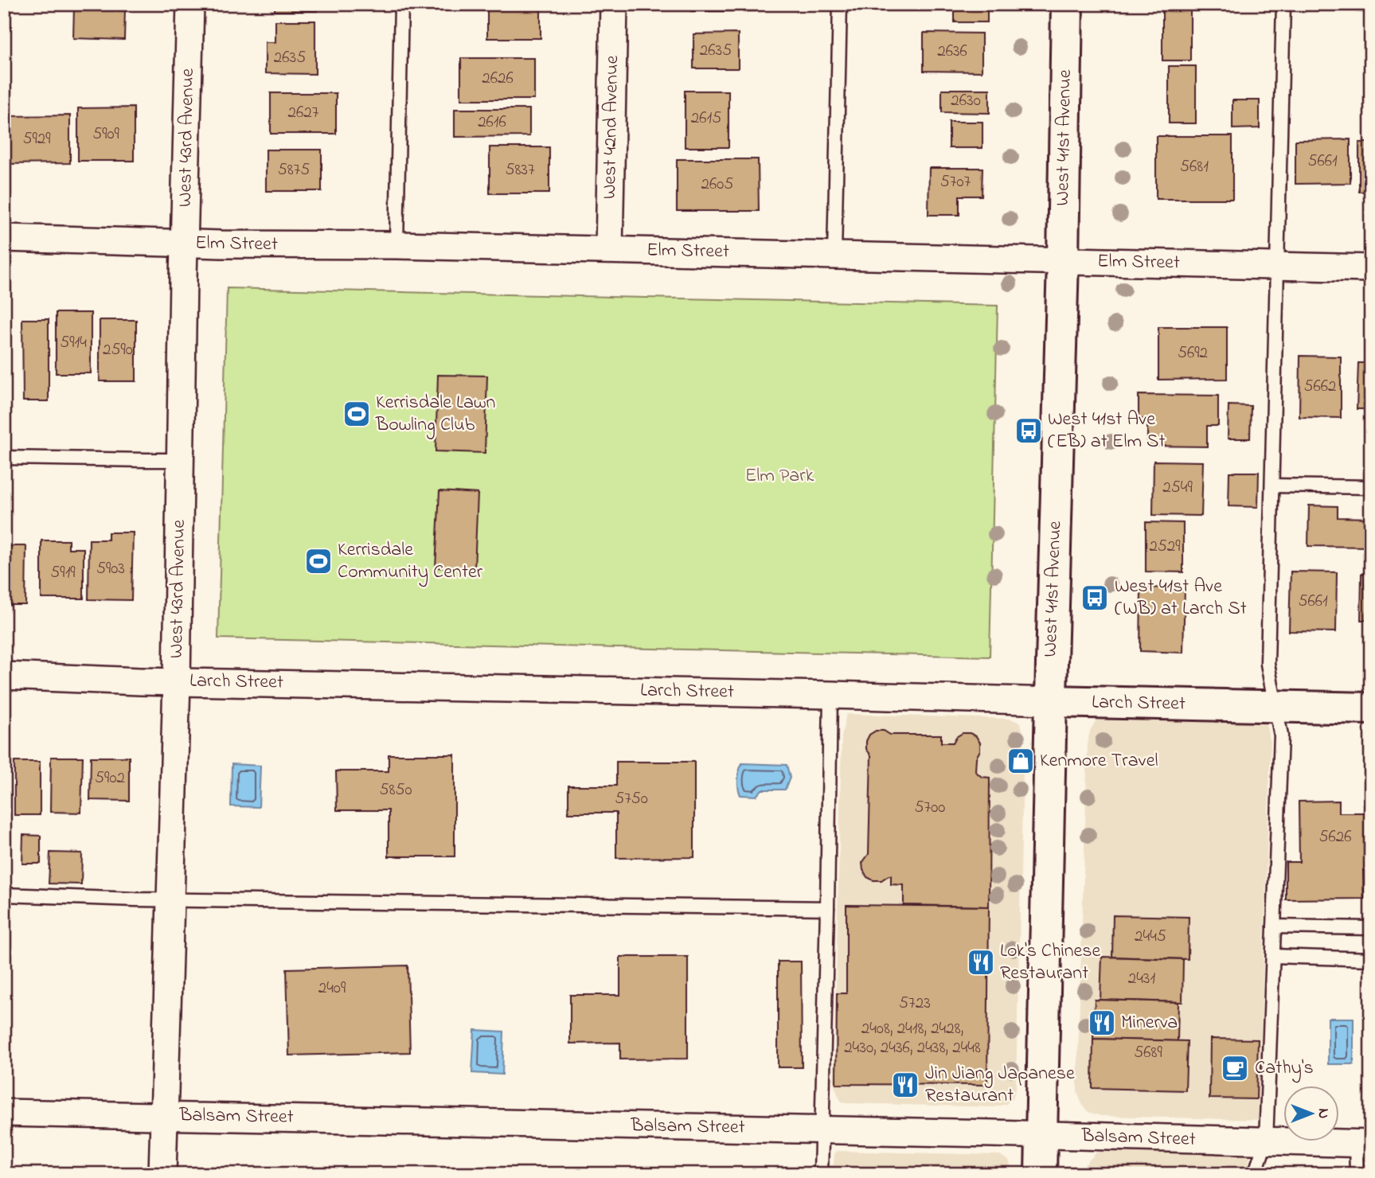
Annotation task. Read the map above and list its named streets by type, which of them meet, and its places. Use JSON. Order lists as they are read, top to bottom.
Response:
{
  "streets": {
    "main road": ["West 41st Avenue", "Larch Street"],
    "street": [
      "West 42nd Avenue",
      "West 43rd Avenue",
      "Elm Street",
      "Balsam Street"
    ]
  },
  "crossings": [
    ["West 42nd Avenue", "Elm Street"],
    ["West 43rd Avenue", "Elm Street"],
    ["West 43rd Avenue", "Larch Street"],
    ["West 43rd Avenue", "Balsam Street"],
    ["West 41st Avenue", "Elm Street"],
    ["West 41st Avenue", "Larch Street"],
    ["West 41st Avenue", "Balsam Street"]
  ],
  "parks": ["Elm Park"],
  "places": {
    "sports": ["Kerrisdale Lawn Bowling Club", "Kerrisdale Community Center"],
    "bus stop": ["West 41st Ave (EB) at Elm St", "West 41st Ave (WB) at Larch St"],
    "shop": ["Kenmore Travel"],
    "restaurant": ["Lok's Chinese Restaurant", "Minerva", "Jin Jiang Japanese Restaurant"],
    "cafe": ["Cathy's"]
  },
  "house_numbers": [
    "2635",
    "2636",
    "2635",
    "2626",
    "2630",
    "2627",
    "2615",
    "2616",
    "5909",
    "5929",
    "5661",
    "5681",
    "5875",
    "5837",
    "5707",
    "2605",
    "5914",
    "2590",
    "5692",
    "5662",
    "2549",
    "2529",
    "5903",
    "5919",
    "5661",
    "5902",
    "5850",
    "5750",
    "5700",
    "5626",
    "2445",
    "2431",
    "2409",
    "5723",
    "2408, 2418, 2428, 2430, 2436, 2438, 2448",
    "5689"
  ],
  "north": "right"
}
